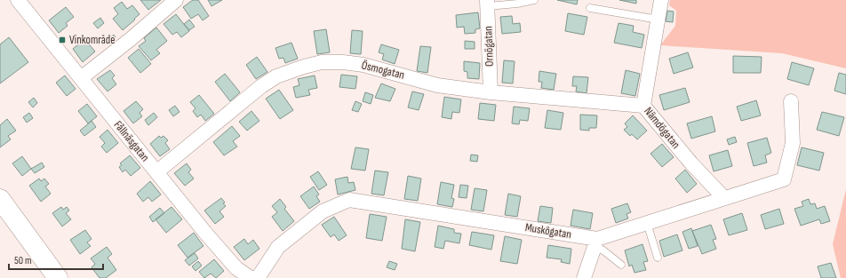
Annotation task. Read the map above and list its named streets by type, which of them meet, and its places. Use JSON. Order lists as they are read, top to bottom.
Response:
{
  "streets": {
    "street": [
      "Ornögatan",
      "Ösmogatan",
      "Nämdögatan",
      "Fållnäsgatan",
      "Muskögatan"
    ]
  },
  "crossings": [
    ["Ornögatan", "Ösmogatan"],
    ["Ösmogatan", "Nämdögatan"],
    ["Ösmogatan", "Fållnäsgatan"],
    ["Nämdögatan", "Muskögatan"]
  ],
  "places": {
    "transit": ["Vinkområde"]
  },
  "scale_bar": "50 m"
}
